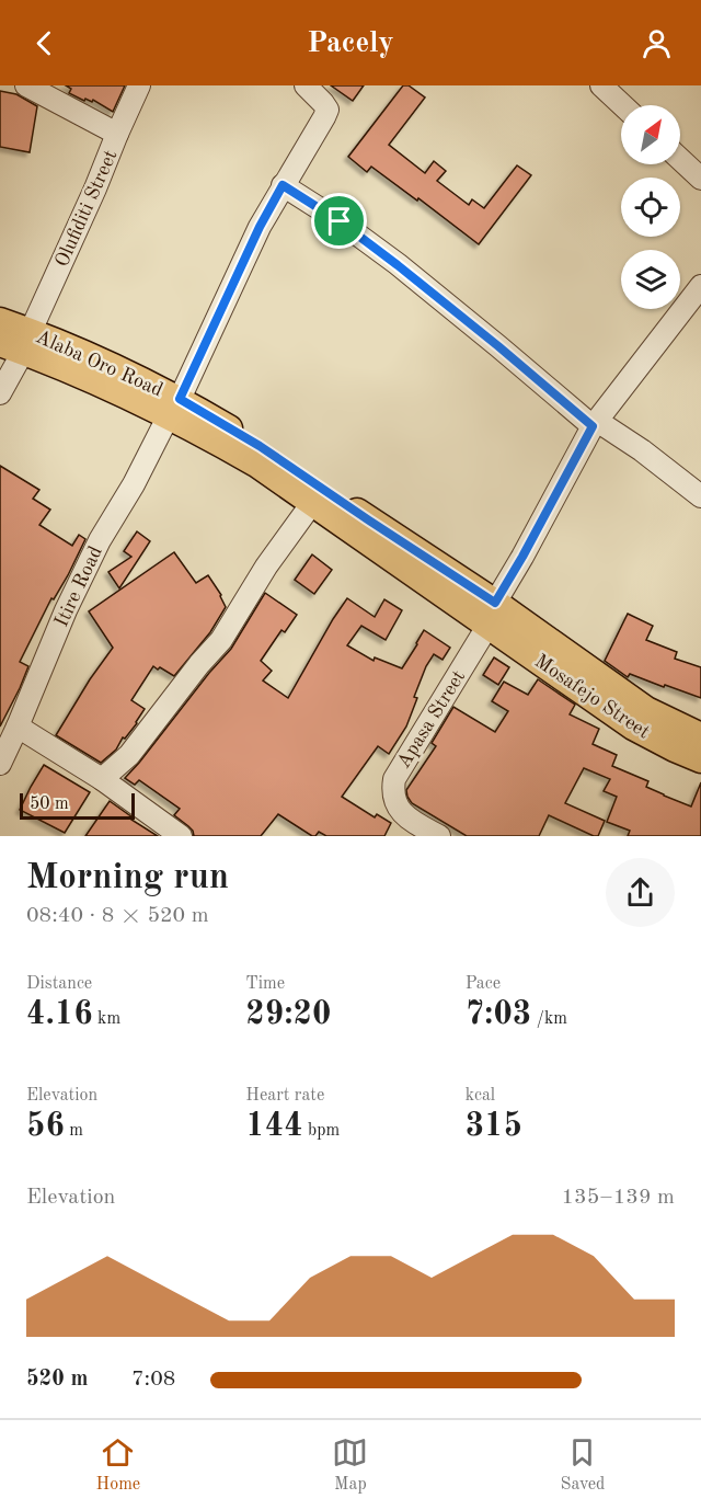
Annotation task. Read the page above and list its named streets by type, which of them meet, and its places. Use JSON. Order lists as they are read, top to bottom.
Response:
{
  "streets": {
    "main road": ["Alaba Oro Road", "Mosafejo Street"],
    "street": ["Olufiditi Street", "Itire Road", "Apasa Street"]
  },
  "crossings": [
    ["Olufiditi Street", "Alaba Oro Road"],
    ["Alaba Oro Road", "Itire Road"],
    ["Alaba Oro Road", "Mosafejo Street"],
    ["Alaba Oro Road", "Apasa Street"],
    ["Mosafejo Street", "Apasa Street"]
  ],
  "scale_bar": "50 m",
  "north": "top right",
  "page": {
    "header": "Pacely",
    "scale": "50 m",
    "heading": ["Morning run", "08:40 · 8 × 520 m"],
    "stats": [
      ["Distance", "4.16 km"],
      ["Time", "29:20"],
      ["Pace", "7:03 /km"],
      ["Elevation", "56 m"],
      ["Heart rate", "144 bpm"],
      ["kcal", "315"]
    ],
    "chart": ["Elevation", "135–139 m"],
    "list": [
      {
        "name": "520 m",
        "note": "7:08"
      }
    ],
    "tabs": ["Home", "Map", "Saved"]
  }
}
